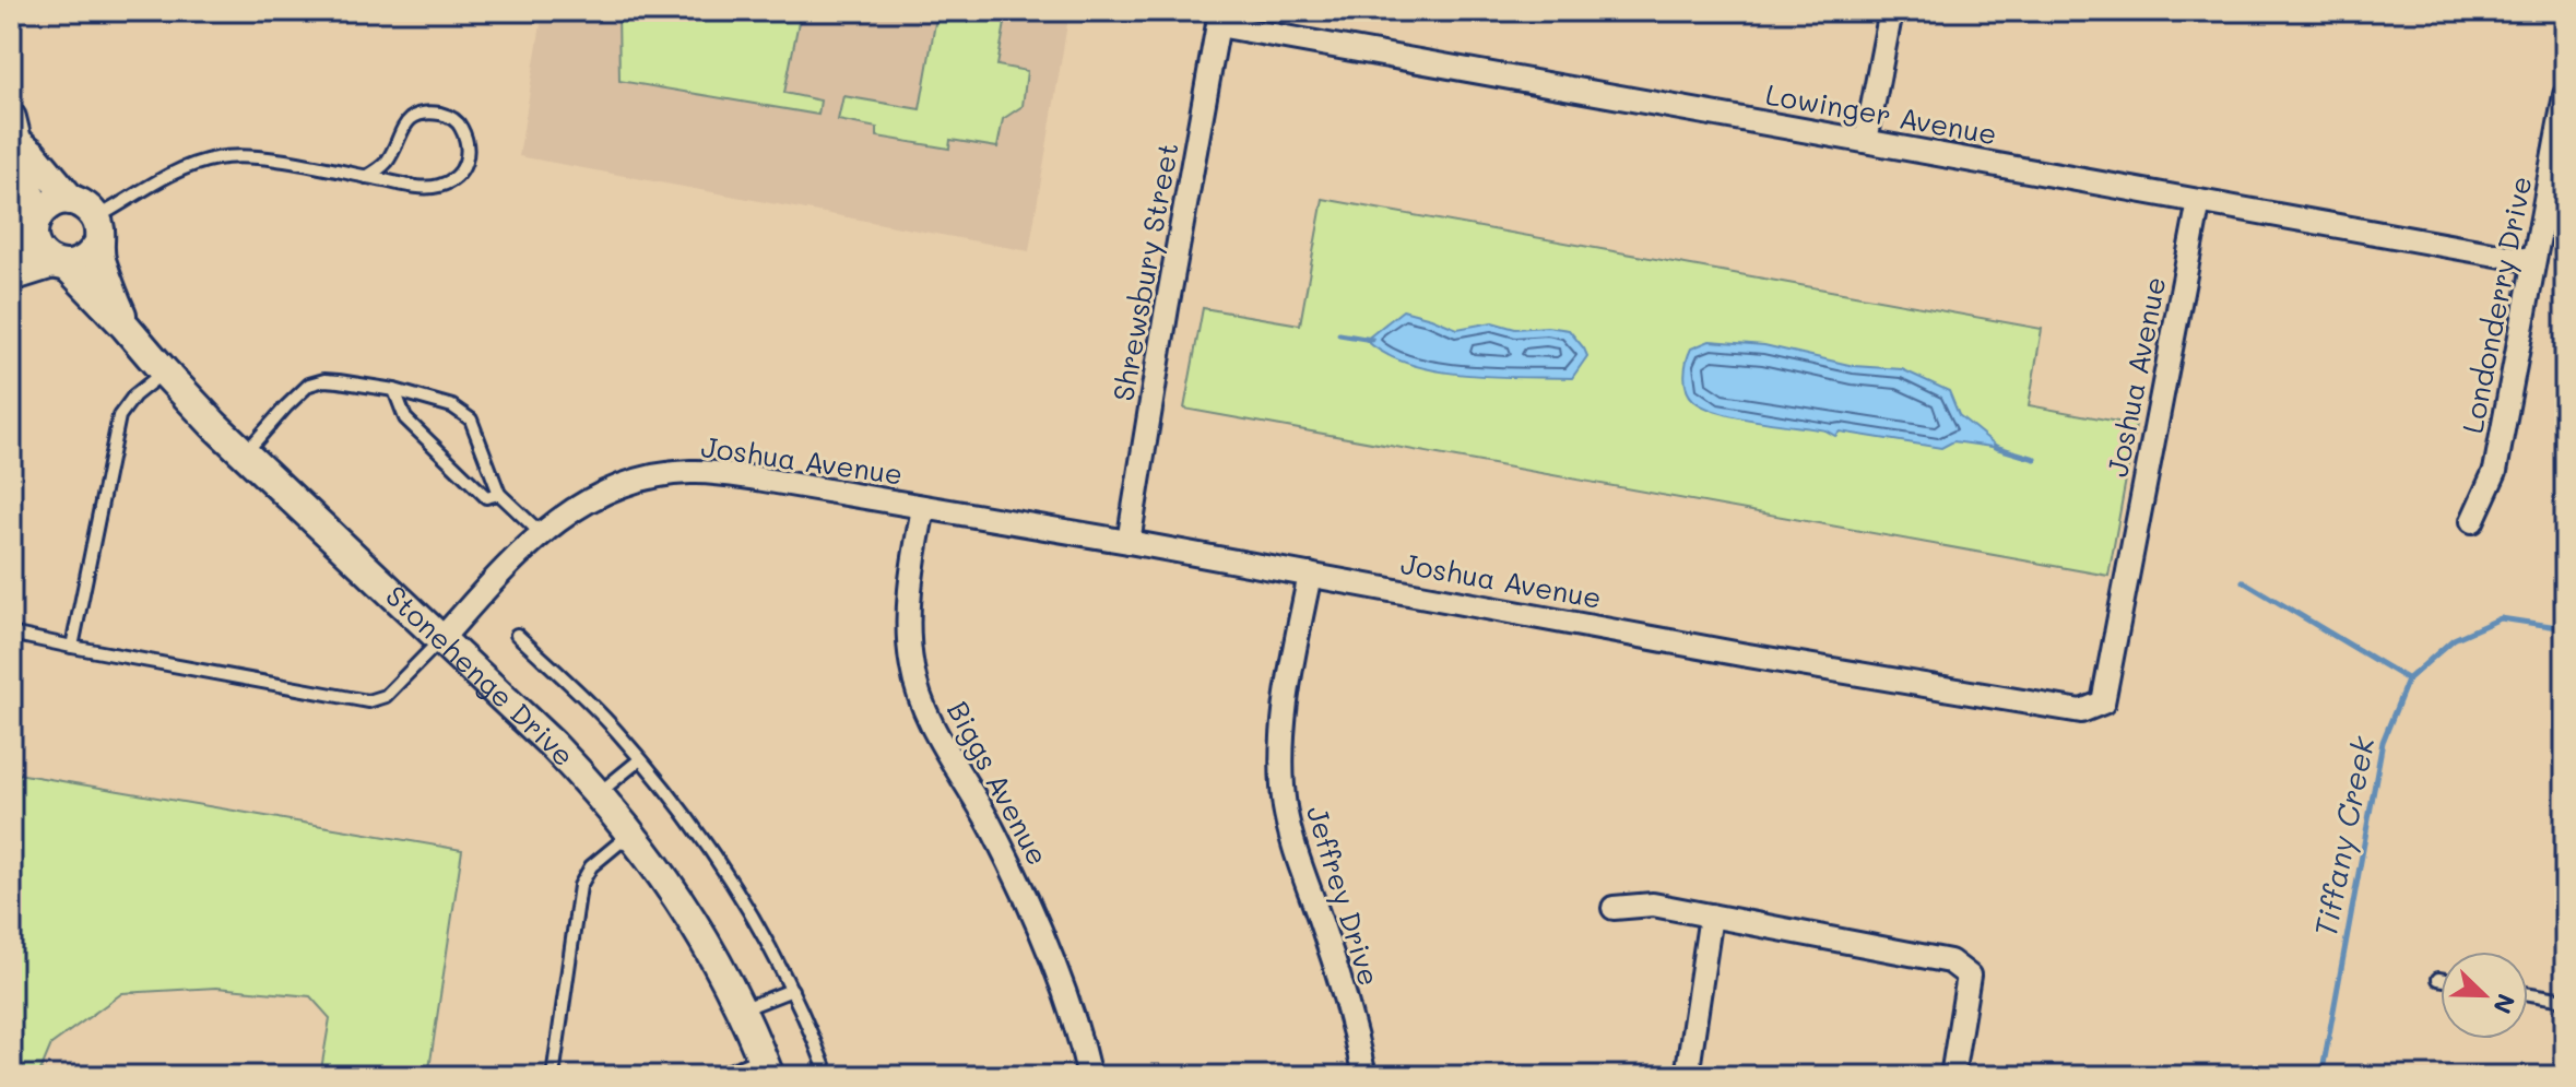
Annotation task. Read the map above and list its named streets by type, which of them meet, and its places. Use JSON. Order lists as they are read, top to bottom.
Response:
{
  "streets": {
    "street": [
      "Lowinger Avenue",
      "Shrewsbury Street",
      "Londonderry Drive",
      "Joshua Avenue",
      "Stonehenge Drive",
      "Biggs Avenue",
      "Jeffrey Drive"
    ]
  },
  "crossings": [
    ["Lowinger Avenue", "Shrewsbury Street"],
    ["Lowinger Avenue", "Londonderry Drive"],
    ["Lowinger Avenue", "Joshua Avenue"],
    ["Shrewsbury Street", "Joshua Avenue"],
    ["Joshua Avenue", "Stonehenge Drive"],
    ["Joshua Avenue", "Biggs Avenue"],
    ["Joshua Avenue", "Jeffrey Drive"]
  ],
  "water": ["Tiffany Creek"],
  "north": "bottom right"
}
